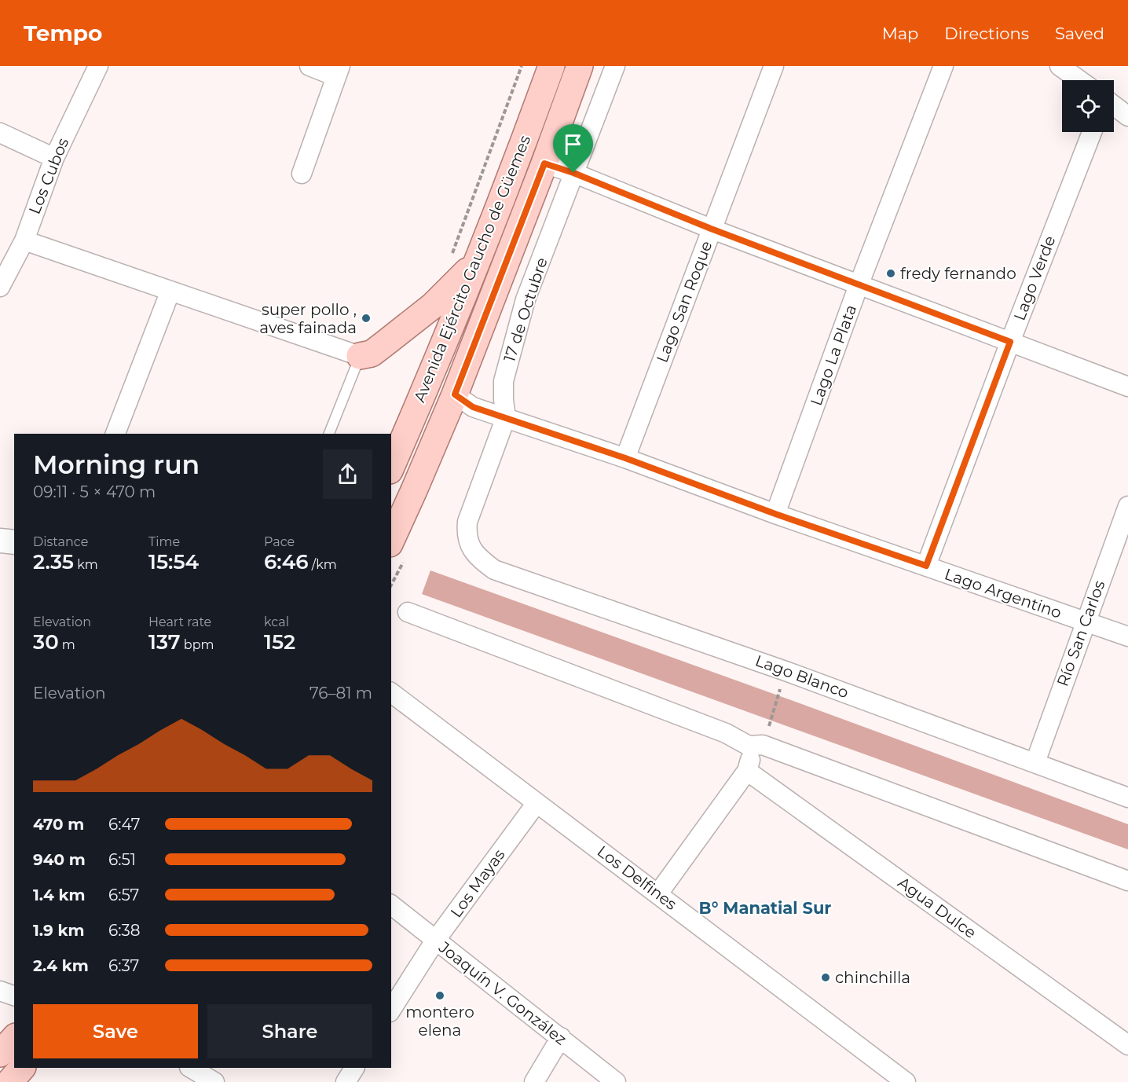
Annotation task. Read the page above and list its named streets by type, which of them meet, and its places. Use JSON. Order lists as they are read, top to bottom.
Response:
{
  "streets": {
    "main road": ["Avenida Ejército Gaucho de Güemes"],
    "street": [
      "Los Cubos",
      "Lago Verde",
      "Lago San Roque",
      "17 de Octubre",
      "Lago La Plata",
      "Lago Argentino",
      "Río San Carlos",
      "Lago Blanco",
      "Los Delfines",
      "Los Mayas",
      "Agua Dulce",
      "Joaquín V. González"
    ]
  },
  "crossings": [
    ["Avenida Ejército Gaucho de Güemes", "Lago Argentino"],
    ["Lago Verde", "Lago Argentino"],
    ["Lago San Roque", "Lago Argentino"],
    ["17 de Octubre", "Lago Argentino"],
    ["17 de Octubre", "Lago Blanco"],
    ["Lago La Plata", "Lago Argentino"],
    ["Lago Argentino", "Río San Carlos"],
    ["Río San Carlos", "Lago Blanco"],
    ["Los Delfines", "Los Mayas"],
    ["Los Mayas", "Joaquín V. González"]
  ],
  "districts": ["B° Manatial Sur"],
  "places": [
    "fredy fernando",
    "super pollo , aves fainada",
    "chinchilla",
    "montero elena"
  ],
  "page": {
    "header": "Tempo",
    "nav": ["Map", "Directions", "Saved"],
    "heading": ["Morning run", "09:11 · 5 × 470 m"],
    "stats": [
      ["Distance", "2.35 km"],
      ["Time", "15:54"],
      ["Pace", "6:46 /km"],
      ["Elevation", "30 m"],
      ["Heart rate", "137 bpm"],
      ["kcal", "152"]
    ],
    "chart": ["Elevation", "76–81 m"],
    "list": [
      {
        "name": "470 m",
        "note": "6:47"
      },
      {
        "name": "940 m",
        "note": "6:51"
      },
      {
        "name": "1.4 km",
        "note": "6:57"
      },
      {
        "name": "1.9 km",
        "note": "6:38"
      },
      {
        "name": "2.4 km",
        "note": "6:37"
      }
    ],
    "buttons": ["Save", "Share"]
  }
}
